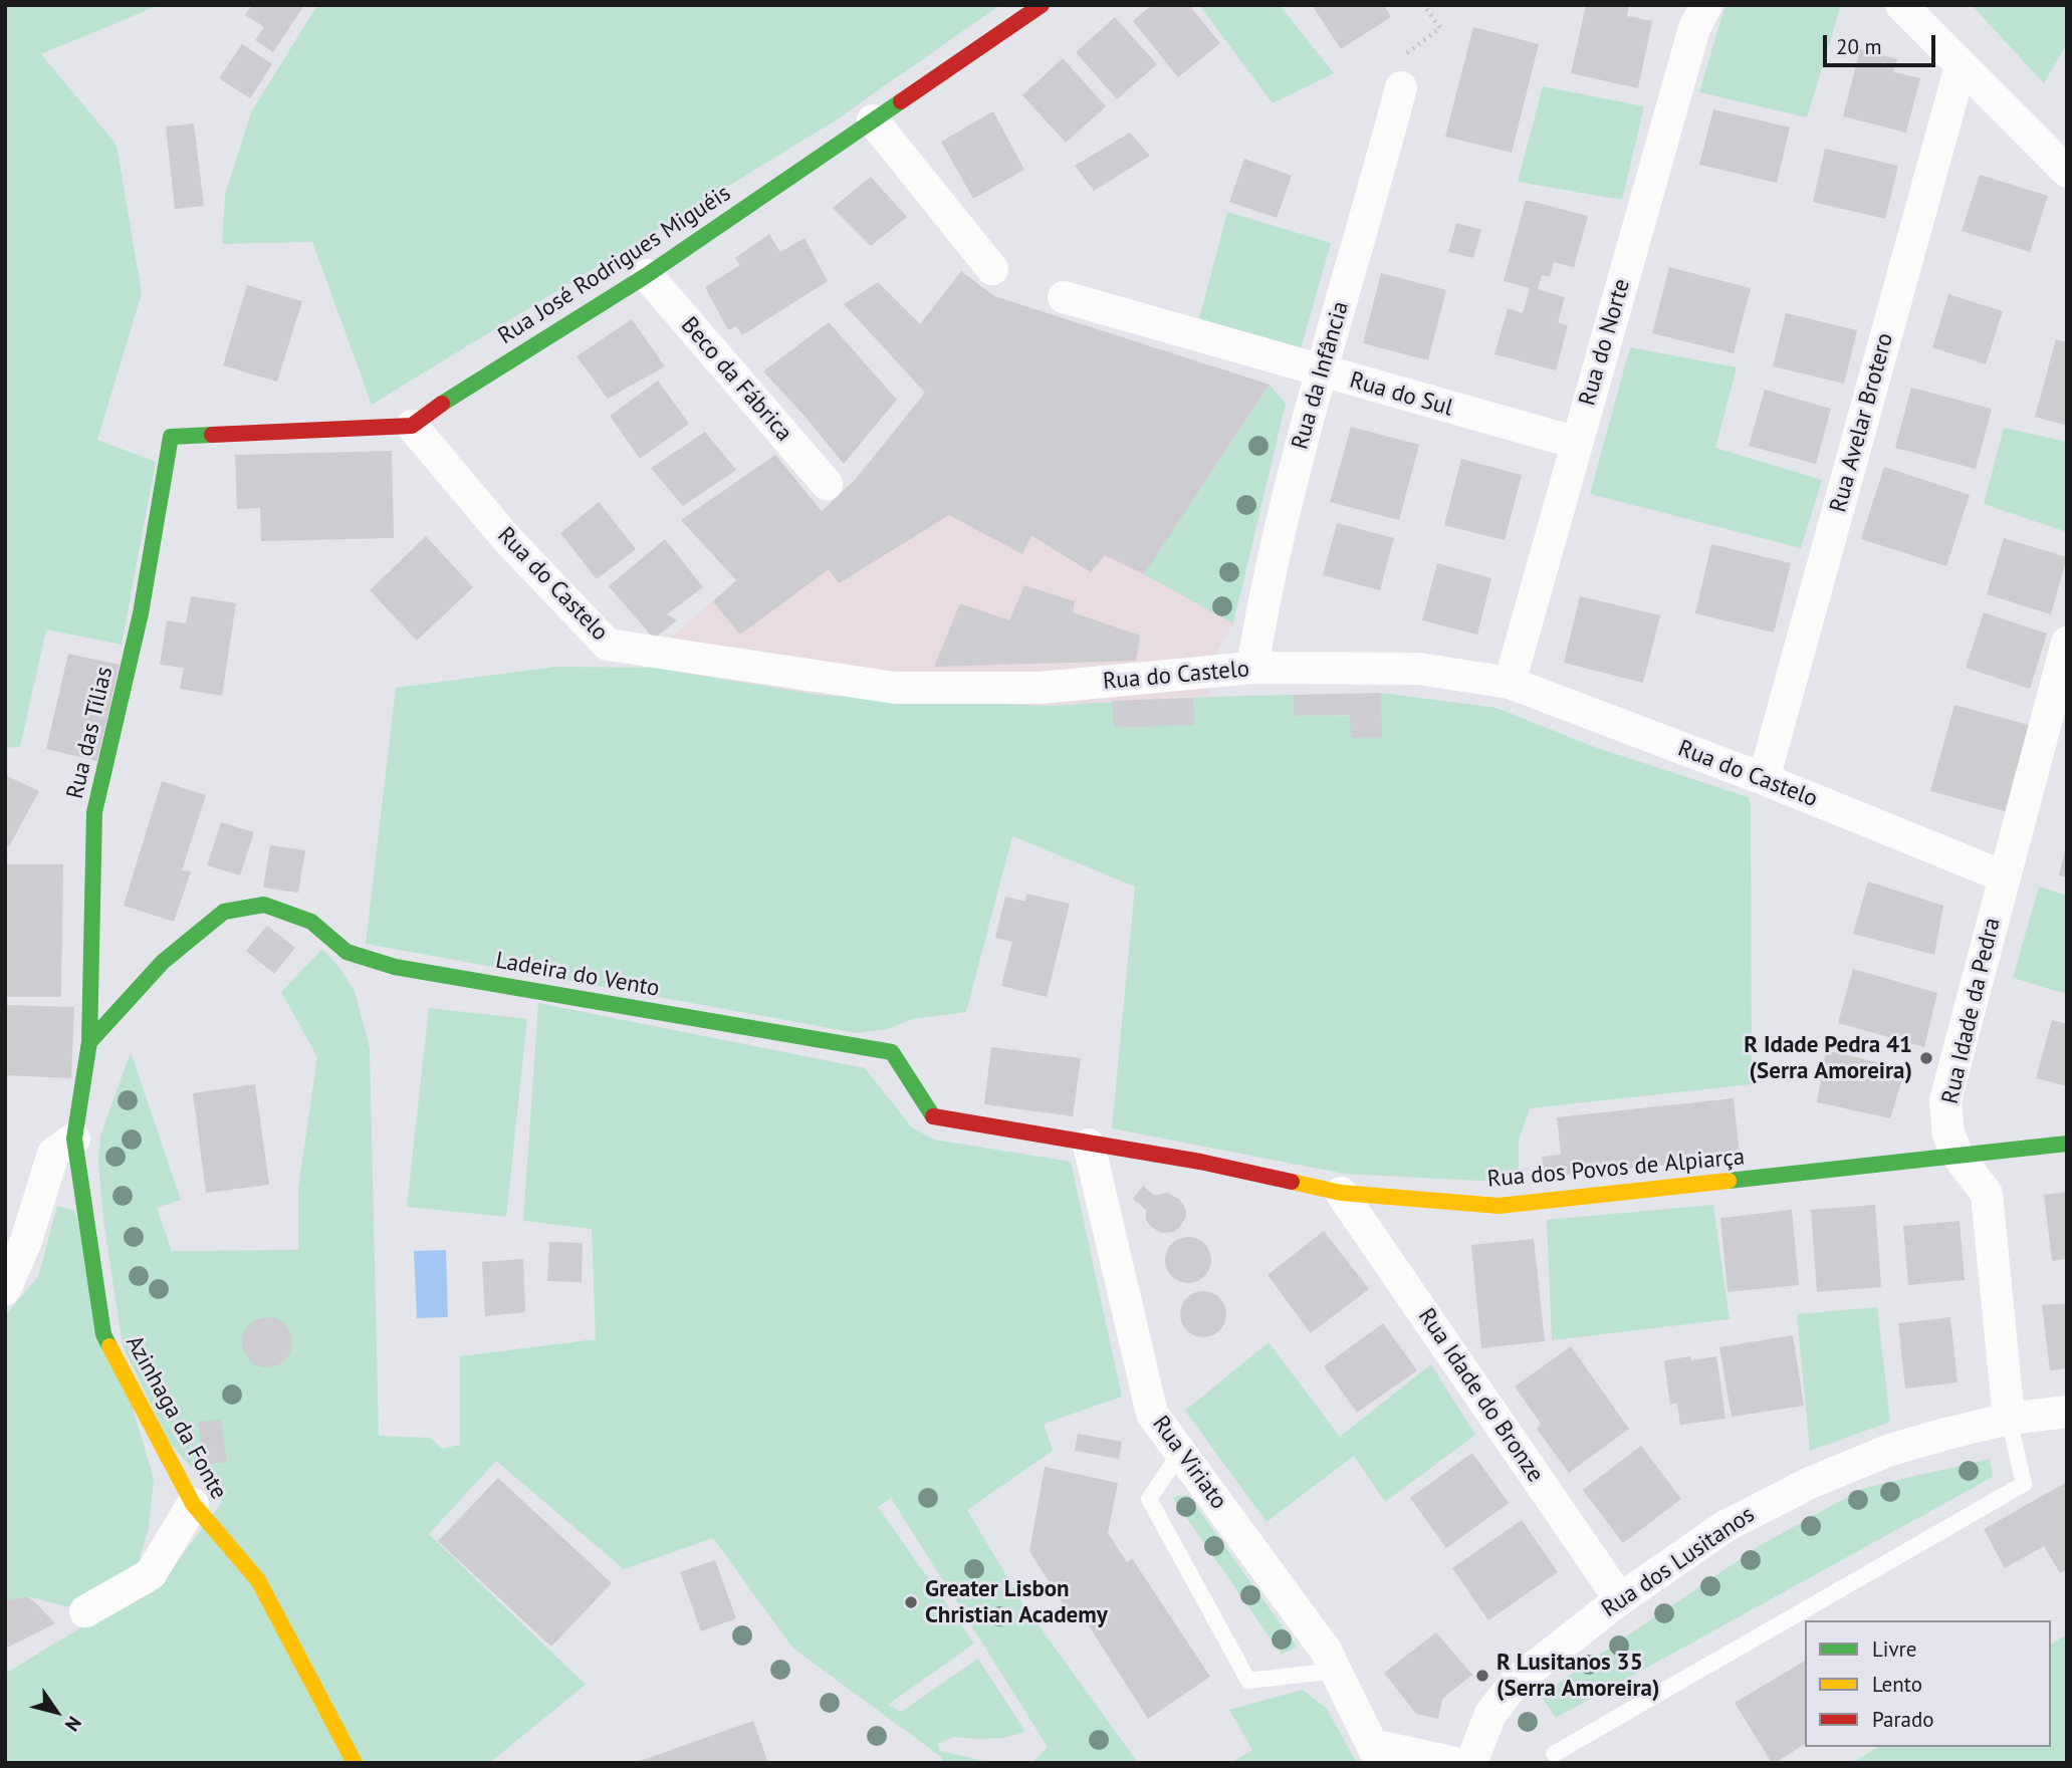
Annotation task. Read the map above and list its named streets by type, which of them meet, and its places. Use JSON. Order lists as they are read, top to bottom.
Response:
{
  "streets": {
    "street": [
      "Rua José Rodrigues Miguéis",
      "Rua do Norte",
      "Rua da Infância",
      "Beco da Fábrica",
      "Rua do Sul",
      "Rua Avelar Brotero",
      "Rua do Castelo",
      "Rua das Tílias",
      "Ladeira do Vento",
      "Rua Idade da Pedra",
      "Rua dos Povos de Alpiarça",
      "Rua Idade do Bronze",
      "Azinhaga da Fonte",
      "Rua Viriato",
      "Rua dos Lusitanos"
    ]
  },
  "crossings": [
    ["Rua José Rodrigues Miguéis", "Beco da Fábrica"],
    ["Rua José Rodrigues Miguéis", "Rua do Castelo"],
    ["Rua José Rodrigues Miguéis", "Rua das Tílias"],
    ["Rua do Norte", "Rua do Sul"],
    ["Rua do Norte", "Rua do Castelo"],
    ["Rua da Infância", "Rua do Sul"],
    ["Rua da Infância", "Rua do Castelo"],
    ["Rua Avelar Brotero", "Rua do Castelo"],
    ["Rua do Castelo", "Rua das Tílias"],
    ["Rua do Castelo", "Rua Idade da Pedra"],
    ["Rua das Tílias", "Ladeira do Vento"],
    ["Rua das Tílias", "Azinhaga da Fonte"],
    ["Ladeira do Vento", "Rua dos Povos de Alpiarça"],
    ["Ladeira do Vento", "Rua Viriato"],
    ["Rua Idade da Pedra", "Rua dos Povos de Alpiarça"],
    ["Rua Idade da Pedra", "Rua dos Lusitanos"],
    ["Rua dos Povos de Alpiarça", "Rua Idade do Bronze"],
    ["Rua dos Povos de Alpiarça", "Rua Viriato"],
    ["Rua Idade do Bronze", "Rua dos Lusitanos"]
  ],
  "places": ["R Idade Pedra 41 (Serra Amoreira)", "Greater Lisbon Christian Academy", "R Lusitanos 35 (Serra Amoreira)"],
  "legend": ["Livre", "Lento", "Parado"],
  "scale_bar": "20 m",
  "north": "bottom right"
}
